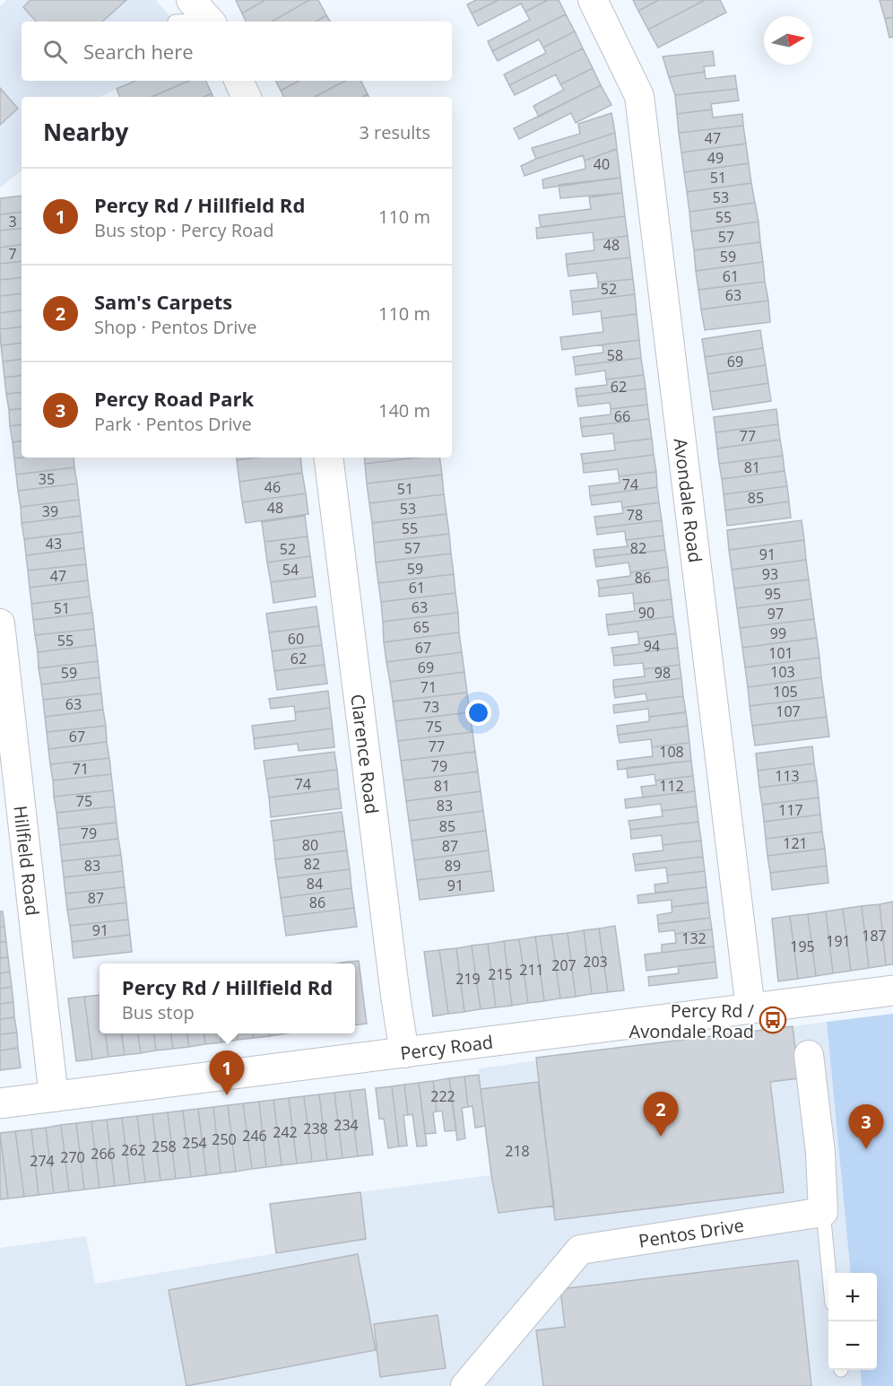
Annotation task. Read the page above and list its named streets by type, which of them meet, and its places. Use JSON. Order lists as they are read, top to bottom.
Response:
{
  "streets": {
    "street": [
      "Avondale Road",
      "Clarence Road",
      "Hillfield Road",
      "Percy Road",
      "Pentos Drive"
    ]
  },
  "crossings": [
    ["Avondale Road", "Percy Road"],
    ["Clarence Road", "Percy Road"],
    ["Hillfield Road", "Percy Road"]
  ],
  "places": {
    "bus stop": ["Percy Rd / Avondale Road"]
  },
  "house_numbers": [
    "47",
    "49",
    "40",
    "51",
    "53",
    "55",
    "3",
    "57",
    "48",
    "7",
    "59",
    "61",
    "52",
    "63",
    "58",
    "69",
    "62",
    "66",
    "77",
    "81",
    "35",
    "74",
    "46",
    "51",
    "85",
    "48",
    "53",
    "39",
    "78",
    "55",
    "43",
    "57",
    "82",
    "52",
    "91",
    "59",
    "54",
    "93",
    "47",
    "86",
    "61",
    "95",
    "63",
    "51",
    "90",
    "97",
    "65",
    "99",
    "60",
    "55",
    "94",
    "67",
    "101",
    "62",
    "69",
    "103",
    "59",
    "98",
    "71",
    "105",
    "63",
    "73",
    "107",
    "75",
    "67",
    "77",
    "108",
    "79",
    "71",
    "113",
    "74",
    "81",
    "112",
    "75",
    "83",
    "117",
    "85",
    "79",
    "121",
    "80",
    "87",
    "82",
    "83",
    "89",
    "84",
    "91",
    "87",
    "86",
    "91",
    "187",
    "132",
    "191",
    "195",
    "203",
    "207",
    "211",
    "215",
    "219",
    "222",
    "234",
    "238",
    "242",
    "246",
    "250",
    "254",
    "258",
    "262",
    "218",
    "266",
    "270",
    "274"
  ],
  "north": "right",
  "page": {
    "search": "Search here",
    "heading": ["Nearby", "3 results"],
    "list": [
      {
        "mark": "1",
        "name": "Percy Rd / Hillfield Rd",
        "note": "Bus stop · Percy Road",
        "value": "110 m"
      },
      {
        "mark": "2",
        "name": "Sam's Carpets",
        "note": "Shop · Pentos Drive",
        "value": "110 m"
      },
      {
        "mark": "3",
        "name": "Percy Road Park",
        "note": "Park · Pentos Drive",
        "value": "140 m"
      }
    ],
    "popup": ["Percy Rd / Hillfield Rd", "Bus stop"],
    "pins": ["1", "2", "3"],
    "map_buttons": ["+", "−"]
  }
}
